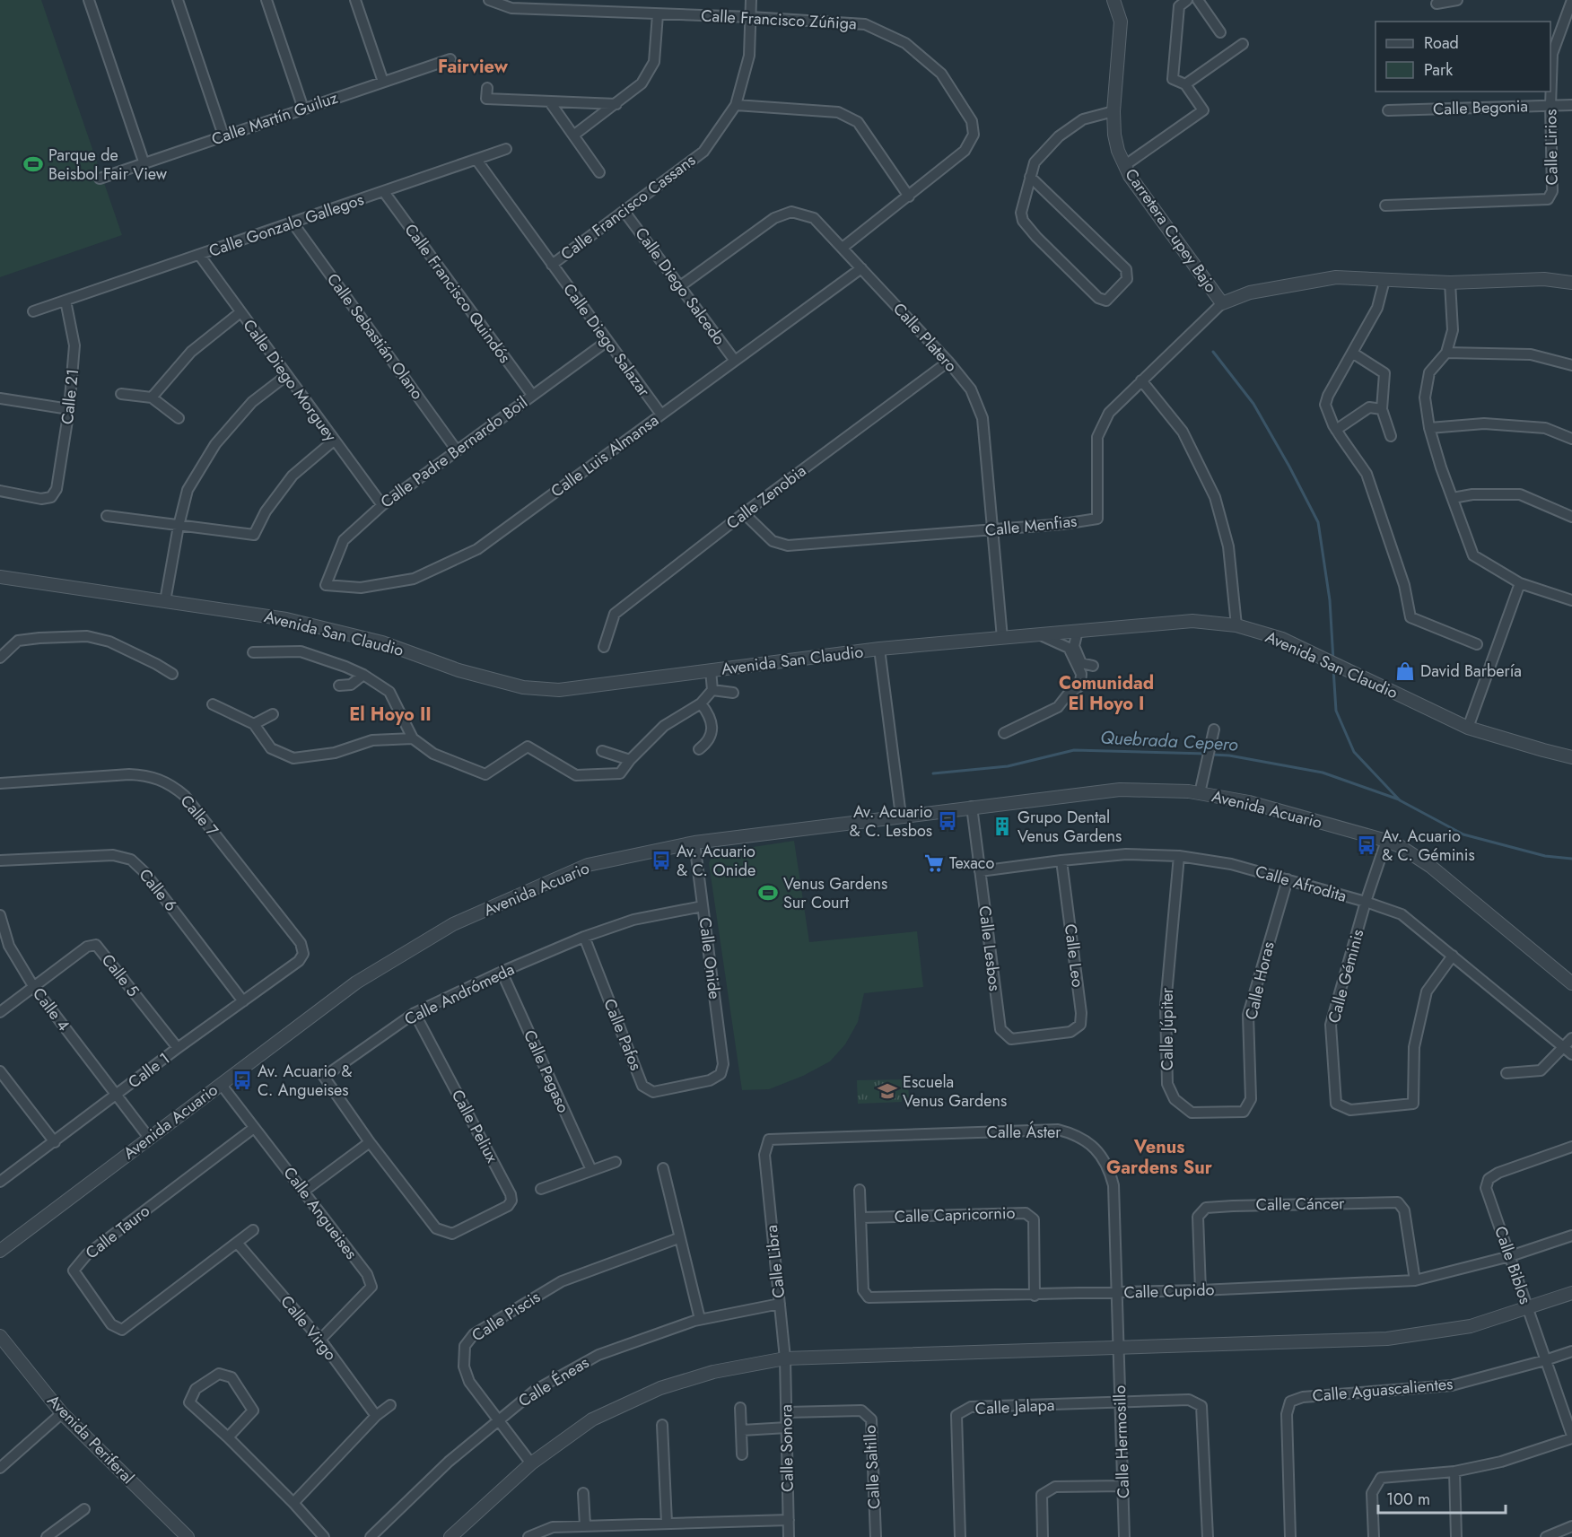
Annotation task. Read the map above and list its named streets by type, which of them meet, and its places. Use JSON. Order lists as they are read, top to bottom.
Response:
{
  "streets": {
    "street": [
      "Calle Francisco Zúñiga",
      "Calle Begonia",
      "Calle Martín Guiluz",
      "Calle Lirios",
      "Calle Francisco Cassans",
      "Calle Gonzalo Gallegos",
      "Carretera Cupey Bajo",
      "Calle Diego Salcedo",
      "Calle Francisco Quindós",
      "Calle Sebastián Olano",
      "Calle Platero",
      "Calle Diego Salazar",
      "Calle Diego Morguey",
      "Calle 21",
      "Calle Padre Bernardo Boil",
      "Calle Luis Almansa",
      "Calle Zenobia",
      "Calle Menfias",
      "Avenida San Claudio",
      "Avenida Acuario",
      "Calle 7",
      "Calle Afrodita",
      "Calle 6",
      "Calle Lesbos",
      "Calle Leo",
      "Calle Onide",
      "Calle 5",
      "Calle Géminis",
      "Calle Horas",
      "Calle Andrómeda",
      "Calle 4",
      "Calle Júpiter",
      "Calle Pafos",
      "Calle 1",
      "Calle Pegaso",
      "Calle Peliux",
      "Calle Áster",
      "Calle Cáncer",
      "Calle Angueises",
      "Calle Capricornio",
      "Calle Tauro",
      "Calle Libra",
      "Calle Biblos",
      "Calle Cupido",
      "Calle Piscis",
      "Calle Virgo",
      "Calle Éneas",
      "Calle Aguascalientes",
      "Calle Jalapa",
      "Avenida Periferal",
      "Calle Hermosillo",
      "Calle Sonora",
      "Calle Saltillo"
    ]
  },
  "crossings": [
    ["Calle Francisco Zúñiga", "Calle Francisco Cassans"],
    ["Calle Francisco Zúñiga", "Calle Platero"],
    ["Calle Begonia", "Calle Lirios"],
    ["Calle Francisco Cassans", "Calle Diego Salcedo"],
    ["Calle Francisco Cassans", "Calle Diego Salazar"],
    ["Calle Gonzalo Gallegos", "Calle Francisco Quindós"],
    ["Calle Gonzalo Gallegos", "Calle Sebastián Olano"],
    ["Calle Gonzalo Gallegos", "Calle Diego Salazar"],
    ["Calle Gonzalo Gallegos", "Calle Diego Morguey"],
    ["Calle Gonzalo Gallegos", "Calle 21"],
    ["Carretera Cupey Bajo", "Calle Menfias"],
    ["Calle Diego Salcedo", "Calle Platero"],
    ["Calle Diego Salcedo", "Calle Luis Almansa"],
    ["Calle Francisco Quindós", "Calle Padre Bernardo Boil"],
    ["Calle Sebastián Olano", "Calle Padre Bernardo Boil"],
    ["Calle Platero", "Calle Luis Almansa"],
    ["Calle Platero", "Calle Zenobia"],
    ["Calle Platero", "Calle Menfias"],
    ["Calle Platero", "Avenida San Claudio"],
    ["Calle Diego Salazar", "Calle Padre Bernardo Boil"],
    ["Calle Diego Salazar", "Calle Luis Almansa"],
    ["Calle Diego Morguey", "Calle Padre Bernardo Boil"],
    ["Calle Padre Bernardo Boil", "Calle Luis Almansa"],
    ["Calle Zenobia", "Calle Menfias"],
    ["Avenida Acuario", "Calle Lesbos"],
    ["Avenida Acuario", "Calle Onide"],
    ["Avenida Acuario", "Calle Géminis"],
    ["Avenida Acuario", "Calle 4"],
    ["Avenida Acuario", "Calle Angueises"],
    ["Calle 7", "Calle 1"],
    ["Calle Afrodita", "Calle Lesbos"],
    ["Calle Afrodita", "Calle Leo"],
    ["Calle Afrodita", "Calle Géminis"],
    ["Calle Afrodita", "Calle Horas"],
    ["Calle Afrodita", "Calle Júpiter"],
    ["Calle 6", "Calle 1"],
    ["Calle Lesbos", "Calle Leo"],
    ["Calle Onide", "Calle Andrómeda"],
    ["Calle Onide", "Calle Pafos"],
    ["Calle 5", "Calle 4"],
    ["Calle 5", "Calle 1"],
    ["Calle Horas", "Calle Júpiter"],
    ["Calle Andrómeda", "Calle Pafos"],
    ["Calle Andrómeda", "Calle Pegaso"],
    ["Calle Andrómeda", "Calle Peliux"],
    ["Calle 4", "Calle 1"],
    ["Calle Áster", "Calle Libra"],
    ["Calle Áster", "Calle Cupido"],
    ["Calle Áster", "Calle Hermosillo"],
    ["Calle Cáncer", "Calle Cupido"],
    ["Calle Angueises", "Calle Tauro"],
    ["Calle Angueises", "Calle Virgo"],
    ["Calle Capricornio", "Calle Cupido"],
    ["Calle Tauro", "Calle Virgo"],
    ["Calle Libra", "Calle Éneas"],
    ["Calle Libra", "Calle Sonora"],
    ["Calle Biblos", "Calle Cupido"],
    ["Calle Biblos", "Calle Aguascalientes"],
    ["Calle Piscis", "Calle Éneas"],
    ["Calle Jalapa", "Calle Hermosillo"],
    ["Calle Sonora", "Calle Saltillo"]
  ],
  "districts": [
    "Fairview",
    "Comunidad El Hoyo I",
    "El Hoyo II",
    "Venus Gardens Sur"
  ],
  "water": ["Quebrada Cepero"],
  "places": {
    "sports": ["Parque de Beisbol Fair View", "Venus Gardens Sur Court"],
    "shop": ["David Barbería"],
    "bus stop": [
      "Av. Acuario & C. Lesbos",
      "Av. Acuario & C. Géminis",
      "Av. Acuario & C. Onide",
      "Av. Acuario & C. Angueises"
    ],
    "building": ["Grupo Dental Venus Gardens"],
    "supermarket": ["Texaco"],
    "school or university": ["Escuela Venus Gardens"]
  },
  "legend": ["Road", "Park"],
  "scale_bar": "100 m"
}
